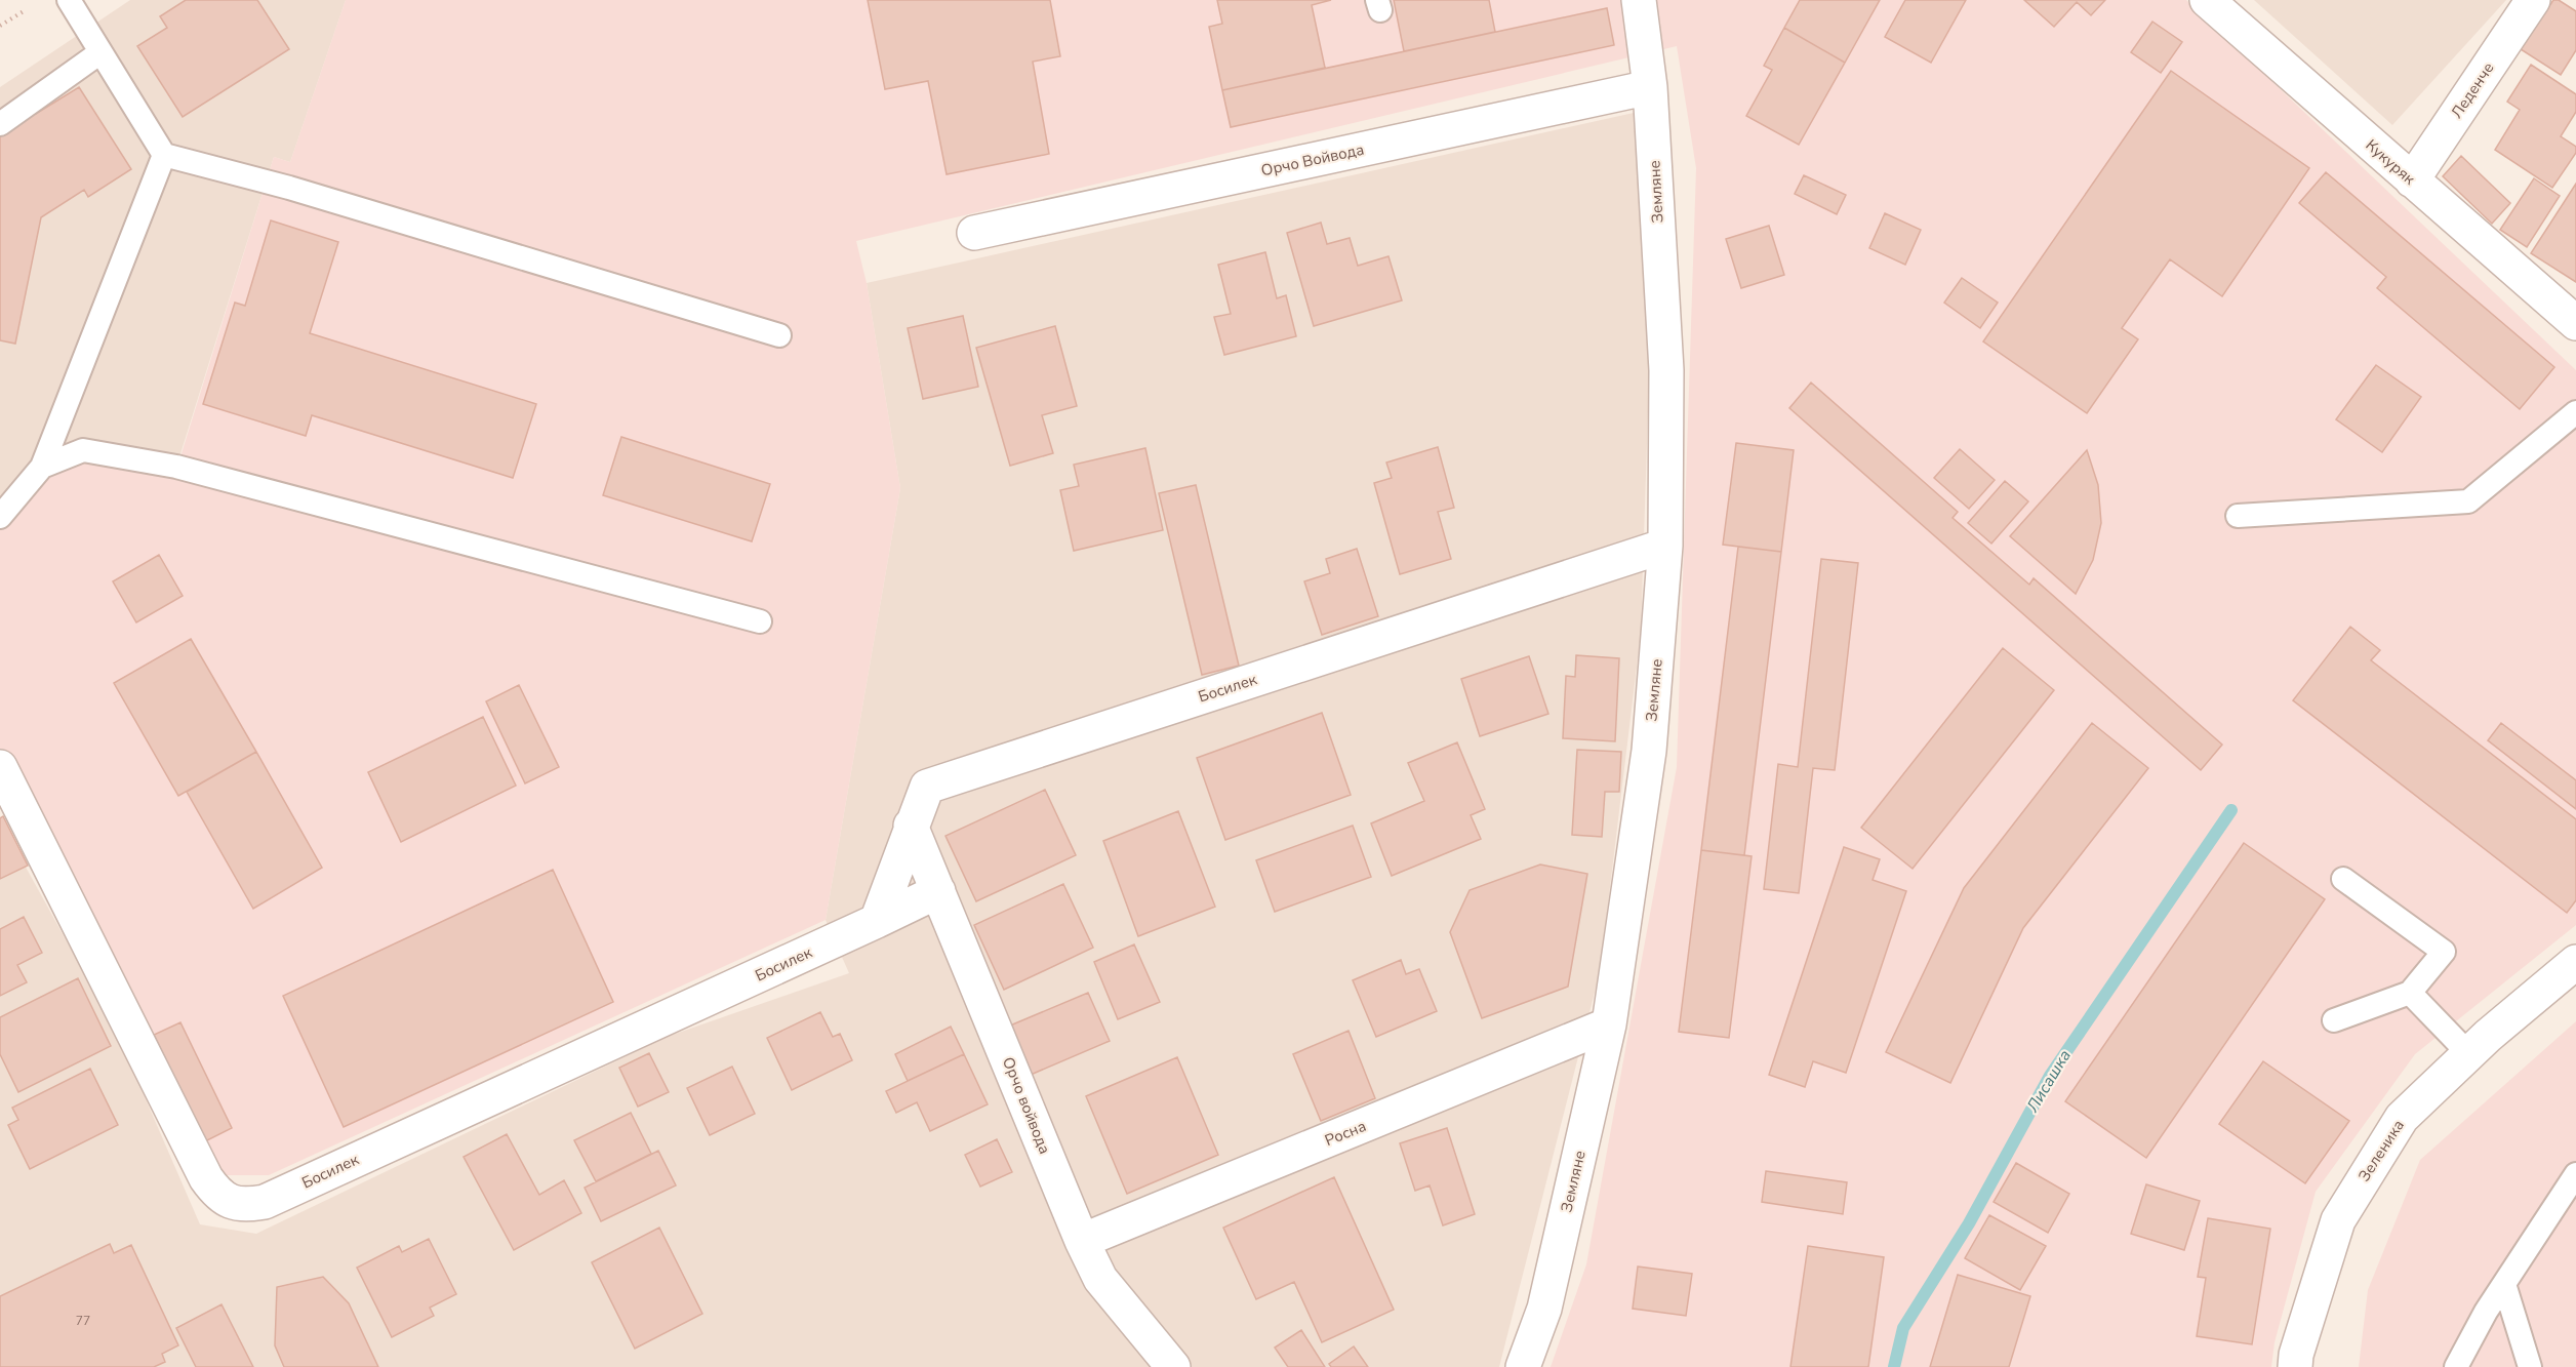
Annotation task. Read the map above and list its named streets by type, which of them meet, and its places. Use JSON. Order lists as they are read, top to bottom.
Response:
{
  "streets": {
    "street": [
      "Леденче",
      "Орчо Войвода",
      "Кукуряк",
      "Земляне",
      "Босилек",
      "Орчо войвода",
      "Росна",
      "Зеленика"
    ]
  },
  "crossings": [
    ["Леденче", "Кукуряк"],
    ["Орчо Войвода", "Земляне"],
    ["Земляне", "Босилек"],
    ["Земляне", "Росна"],
    ["Босилек", "Орчо войвода"],
    ["Орчо войвода", "Росна"]
  ],
  "water": ["Лисашка"],
  "house_numbers": ["77"]
}
